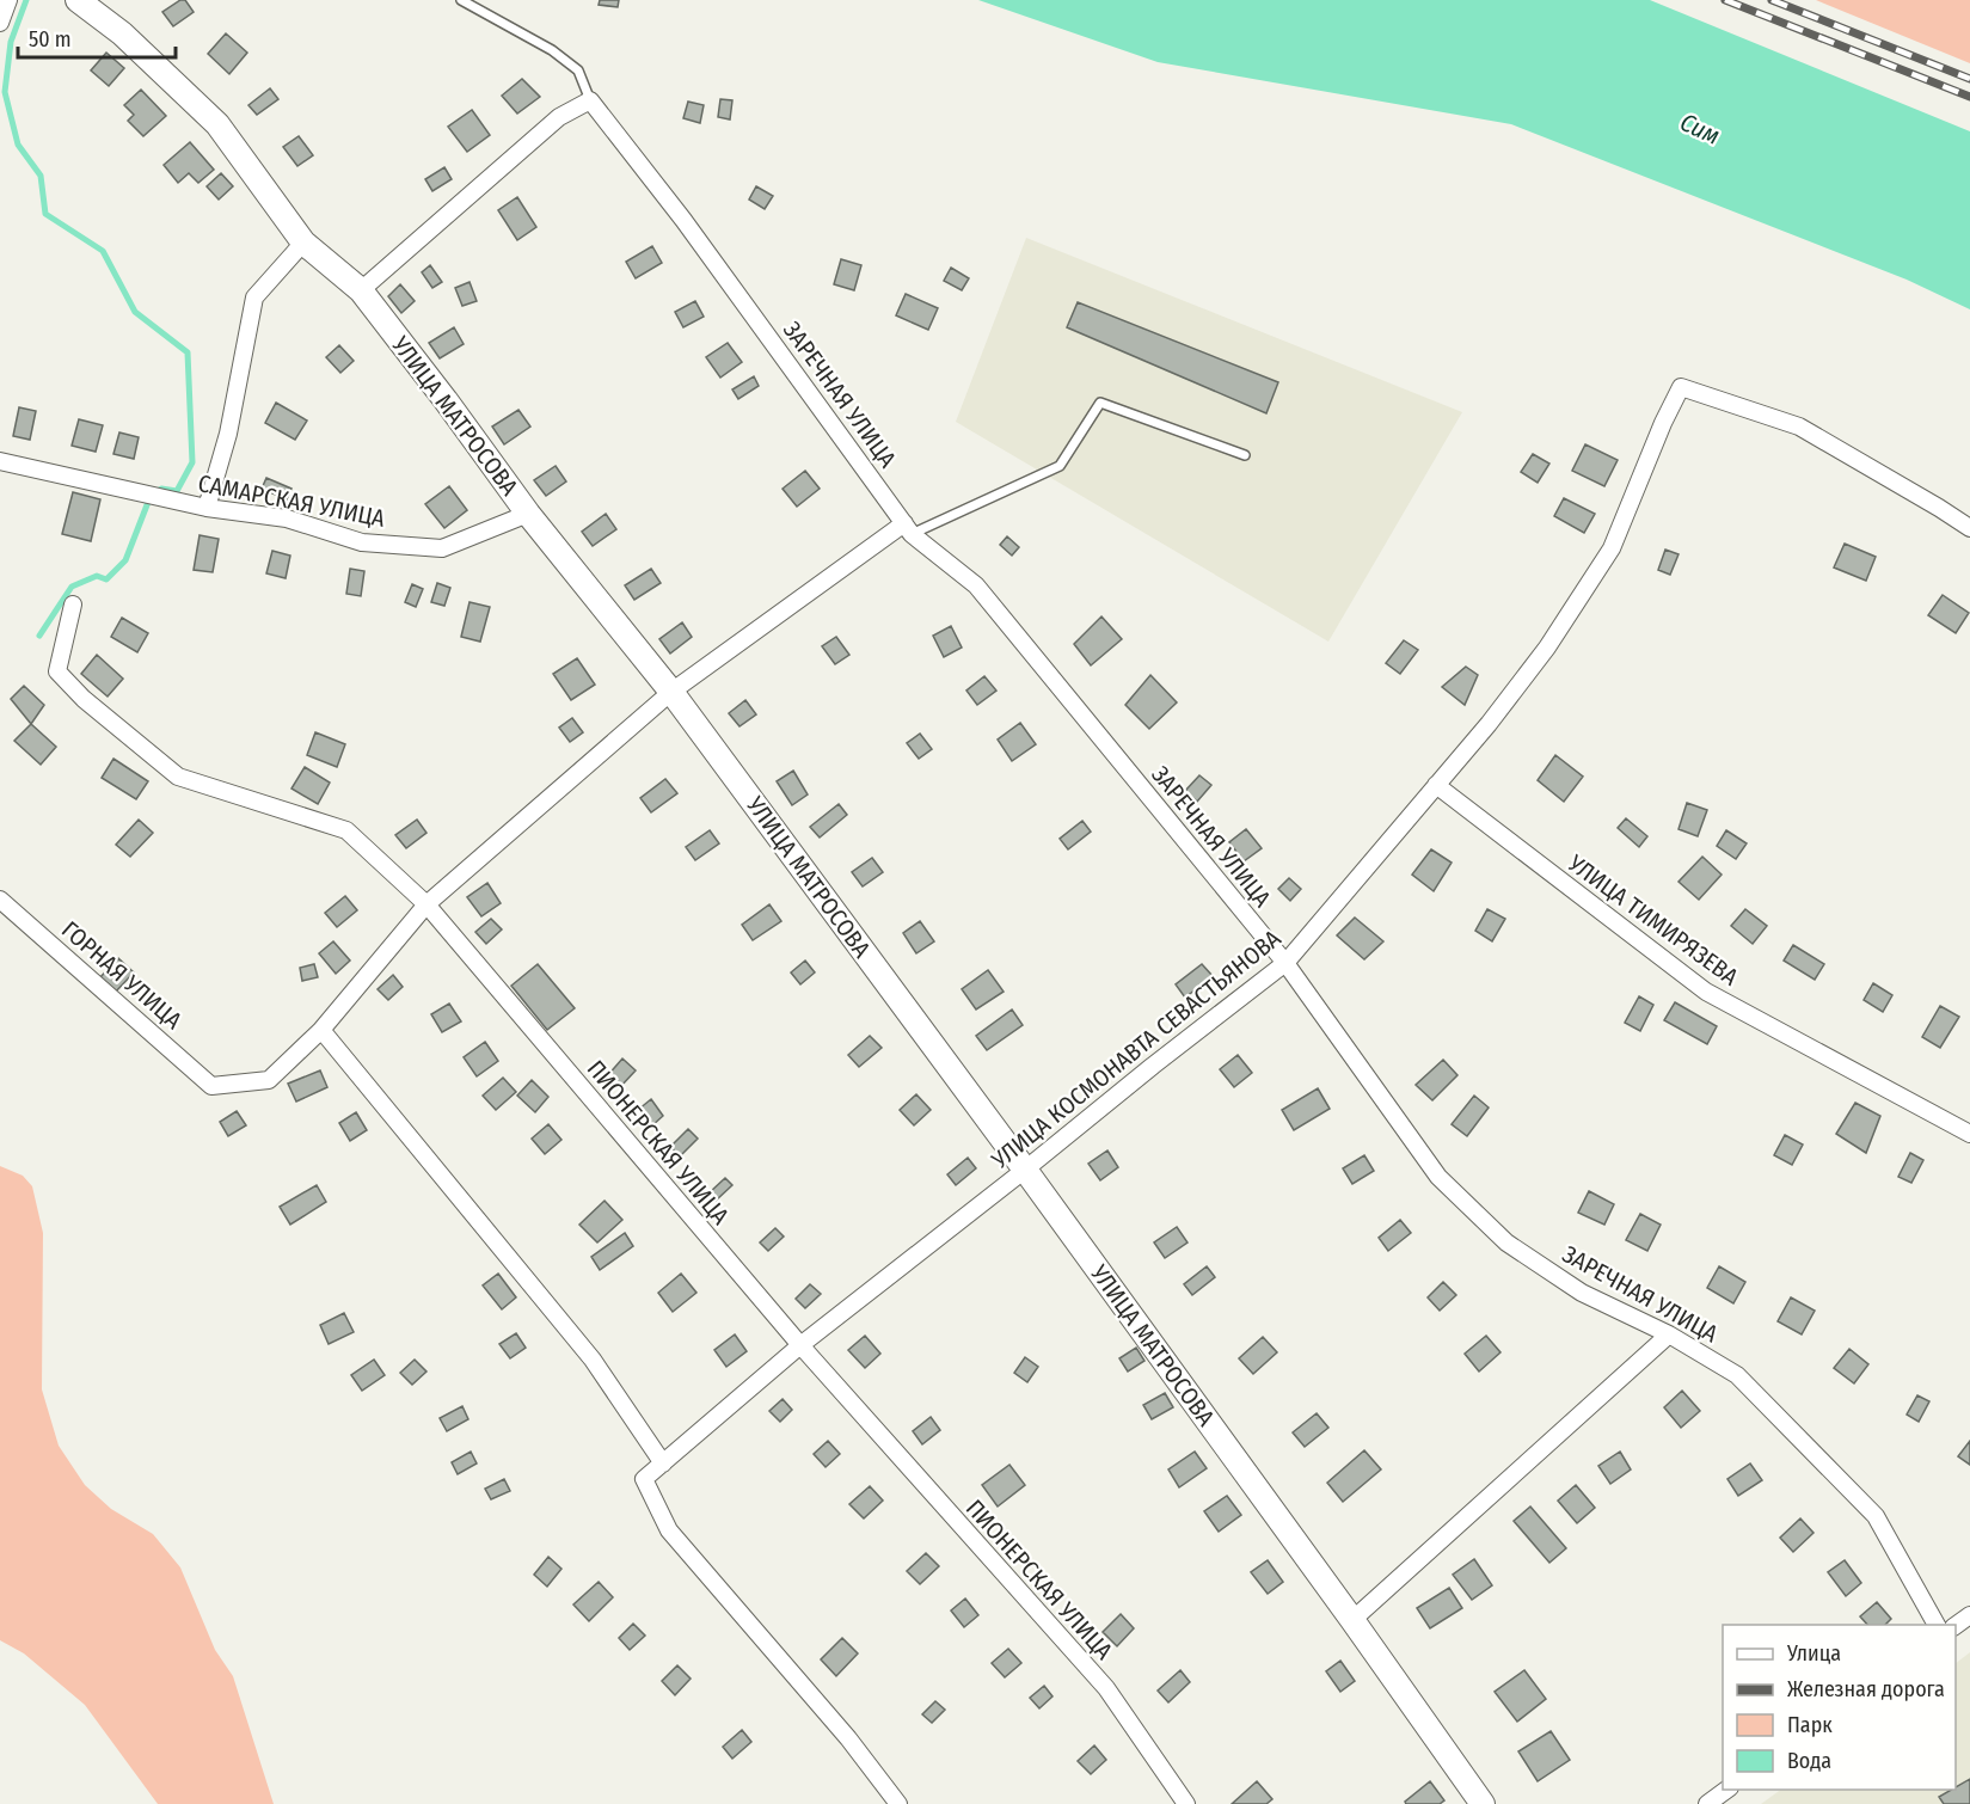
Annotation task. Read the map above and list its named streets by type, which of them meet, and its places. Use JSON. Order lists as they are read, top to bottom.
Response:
{
  "streets": {
    "main road": ["УЛИЦА МАТРОСОВА"],
    "street": [
      "ЗАРЕЧНАЯ УЛИЦА",
      "САМАРСКАЯ УЛИЦА",
      "УЛИЦА ТИМИРЯЗЕВА",
      "ГОРНАЯ УЛИЦА",
      "УЛИЦА КОСМОНАВТА СЕВАСТЬЯНОВА",
      "ПИОНЕРСКАЯ УЛИЦА"
    ]
  },
  "crossings": [
    ["ЗАРЕЧНАЯ УЛИЦА", "УЛИЦА КОСМОНАВТА СЕВАСТЬЯНОВА"],
    ["УЛИЦА МАТРОСОВА", "САМАРСКАЯ УЛИЦА"],
    ["УЛИЦА МАТРОСОВА", "УЛИЦА КОСМОНАВТА СЕВАСТЬЯНОВА"],
    ["УЛИЦА ТИМИРЯЗЕВА", "УЛИЦА КОСМОНАВТА СЕВАСТЬЯНОВА"],
    ["УЛИЦА КОСМОНАВТА СЕВАСТЬЯНОВА", "ПИОНЕРСКАЯ УЛИЦА"]
  ],
  "water": ["Сим"],
  "legend": [
    "Улица",
    "Железная дорога",
    "Парк",
    "Вода"
  ],
  "scale_bar": "50 m"
}
